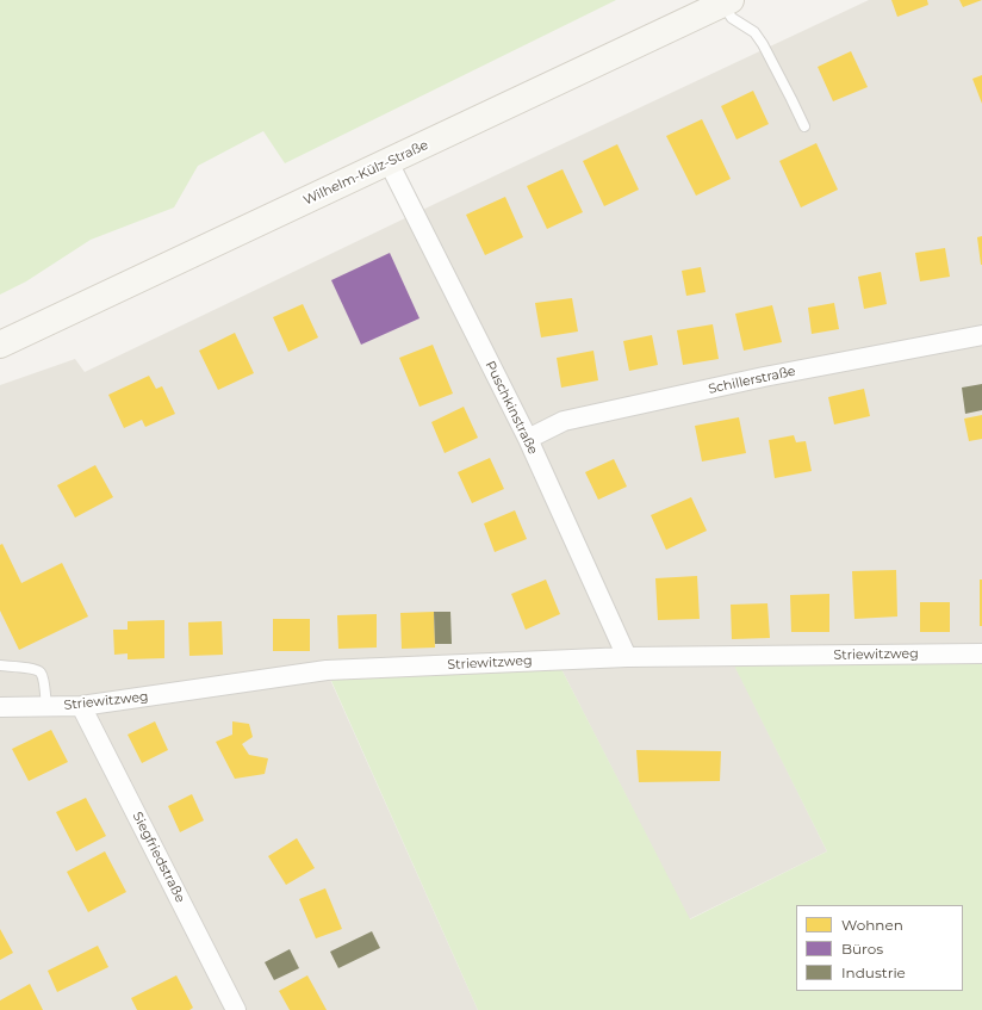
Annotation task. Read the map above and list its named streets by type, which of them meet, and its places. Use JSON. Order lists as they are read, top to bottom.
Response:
{
  "streets": {
    "street": [
      "Wilhelm-Külz-Straße",
      "Schillerstraße",
      "Puschkinstraße",
      "Striewitzweg",
      "Siegfriedstraße"
    ]
  },
  "crossings": [
    ["Wilhelm-Külz-Straße", "Puschkinstraße"],
    ["Schillerstraße", "Puschkinstraße"],
    ["Puschkinstraße", "Striewitzweg"],
    ["Striewitzweg", "Siegfriedstraße"]
  ],
  "legend": ["Wohnen", "Büros", "Industrie"]
}
